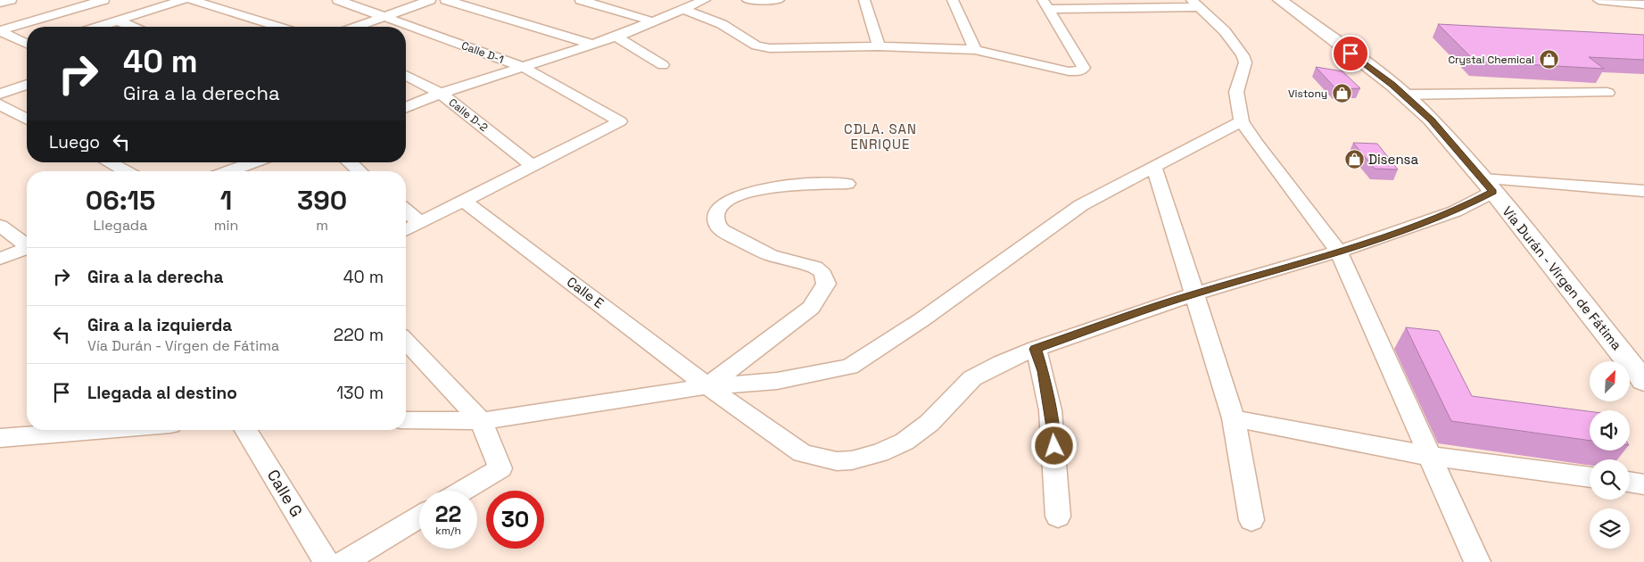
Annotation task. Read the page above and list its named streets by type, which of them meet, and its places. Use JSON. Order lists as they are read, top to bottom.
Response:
{
  "streets": {
    "main road": ["Vía Durán - Vírgen de Fátima"],
    "street": [
      "Calle D-1",
      "Calle D-2",
      "Calle E",
      "Calle G"
    ]
  },
  "crossings": [
    ["Calle D-1", "Calle D-2"],
    ["Vía Durán - Vírgen de Fátima", "Calle E"]
  ],
  "districts": ["CDLA. SAN ENRIQUE"],
  "places": {
    "shop": ["Crystal Chemical", "Vistony", "Disensa"]
  },
  "north": "top right",
  "page": {
    "turn": ["40 m", "Gira a la derecha"],
    "then": "Luego",
    "eta": [
      "06:15",
      "Llegada",
      "1",
      "min",
      "390",
      "m"
    ],
    "list": [
      {
        "name": "Gira a la derecha",
        "value": "40 m"
      },
      {
        "name": "Gira a la izquierda",
        "note": "Vía Durán - Vírgen de Fátima",
        "value": "220 m"
      },
      {
        "name": "Llegada al destino",
        "value": "130 m"
      }
    ],
    "speed": "22 km/h",
    "limit": "30"
  }
}
